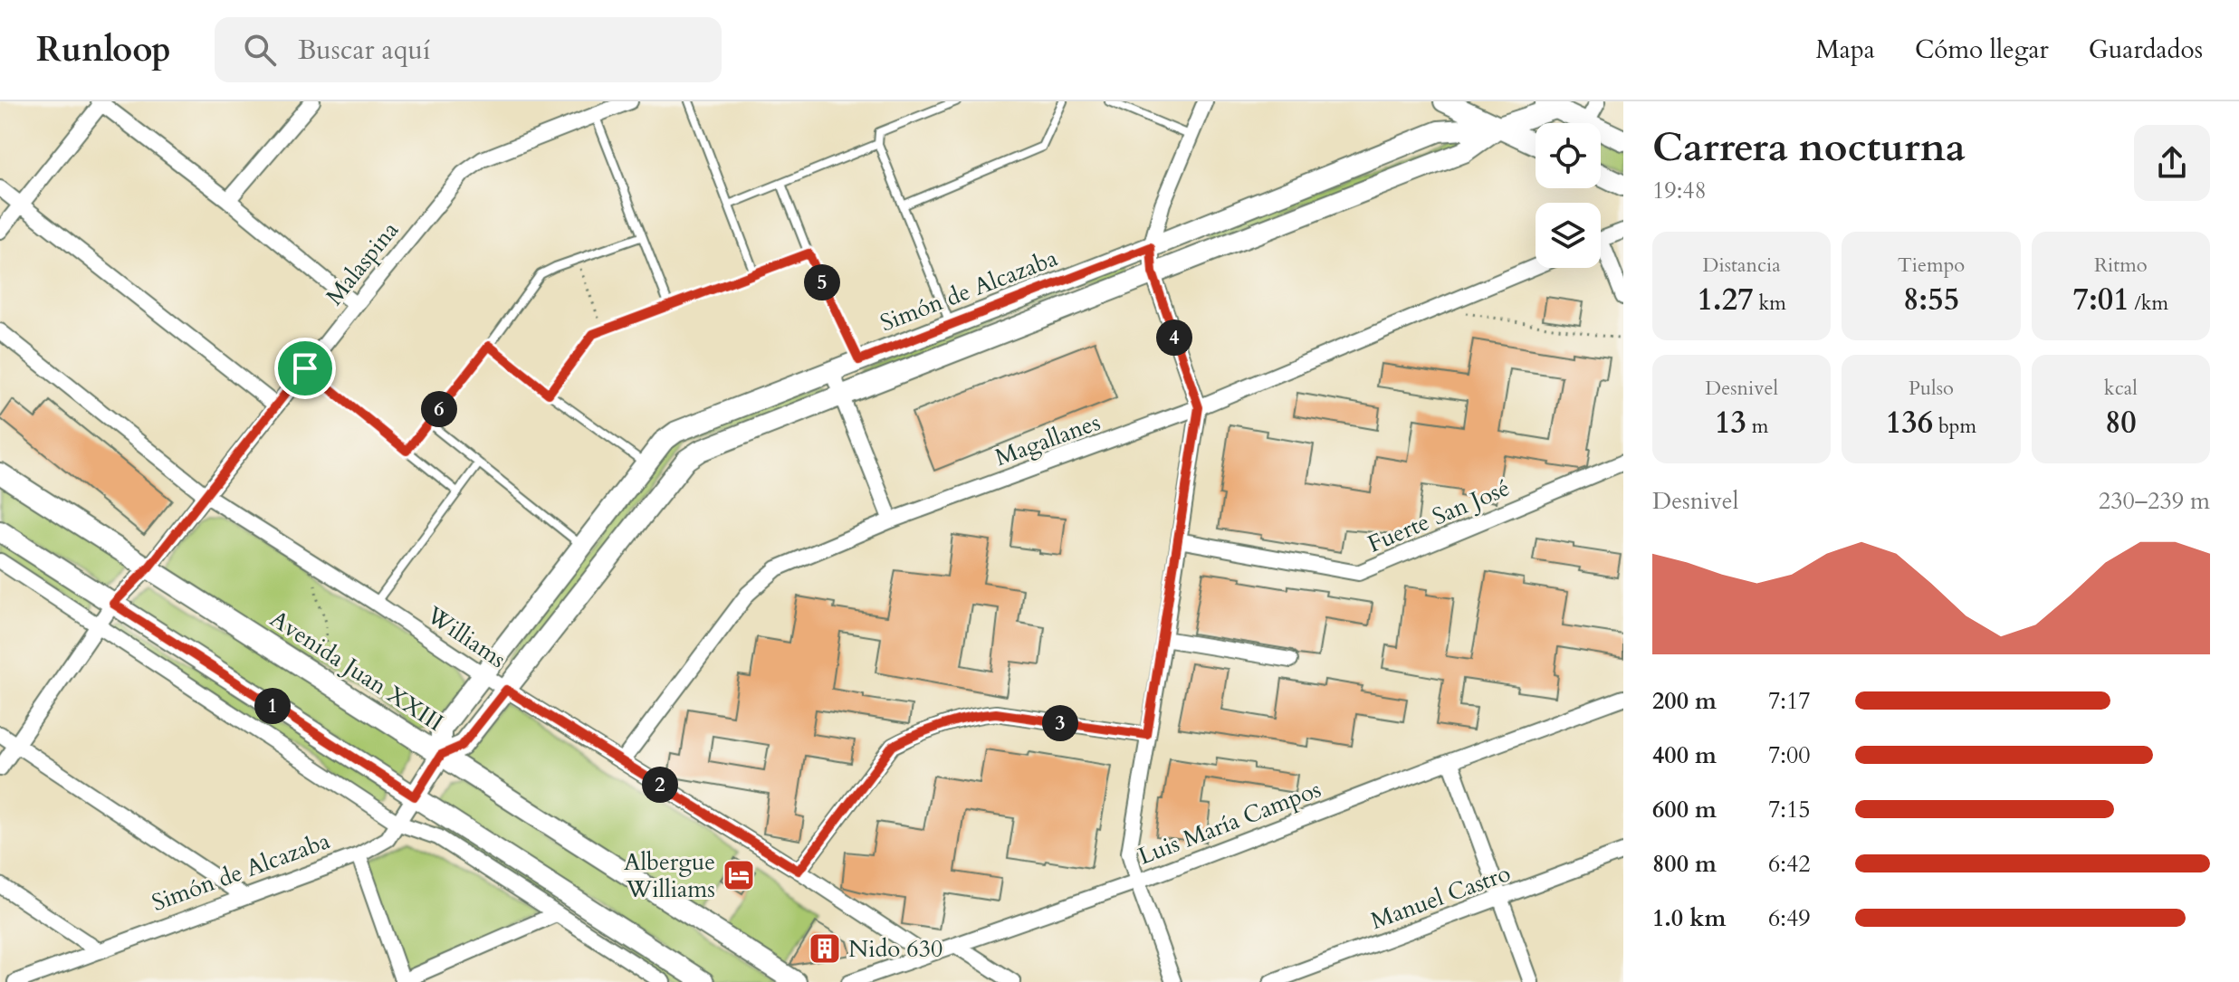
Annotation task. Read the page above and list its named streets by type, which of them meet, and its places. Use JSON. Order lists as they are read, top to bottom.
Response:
{
  "streets": {
    "street": [
      "Malaspina",
      "Simón de Alcazaba",
      "Magallanes",
      "Fuerte San José",
      "Williams",
      "Avenida Juan XXIII",
      "Luis María Campos",
      "Manuel Castro"
    ]
  },
  "crossings": [
    ["Malaspina", "Williams"],
    ["Malaspina", "Avenida Juan XXIII"],
    ["Simón de Alcazaba", "Williams"],
    ["Simón de Alcazaba", "Avenida Juan XXIII"],
    ["Magallanes", "Williams"],
    ["Williams", "Luis María Campos"]
  ],
  "places": {
    "hotel": ["Albergue Williams"],
    "building": ["Nido 630"]
  },
  "page": {
    "header": "Runloop",
    "search": "Buscar aquí",
    "nav": ["Mapa", "Cómo llegar", "Guardados"],
    "heading": ["Carrera nocturna", "19:48"],
    "stats": [
      ["Distancia", "1.27 km"],
      ["Tiempo", "8:55"],
      ["Ritmo", "7:01 /km"],
      ["Desnivel", "13 m"],
      ["Pulso", "136 bpm"],
      ["kcal", "80"]
    ],
    "pins": [
      "5",
      "4",
      "6",
      "1",
      "3",
      "2"
    ],
    "chart": ["Desnivel", "230–239 m"],
    "list": [
      {
        "name": "200 m",
        "note": "7:17"
      },
      {
        "name": "400 m",
        "note": "7:00"
      },
      {
        "name": "600 m",
        "note": "7:15"
      },
      {
        "name": "800 m",
        "note": "6:42"
      },
      {
        "name": "1.0 km",
        "note": "6:49"
      }
    ]
  }
}
